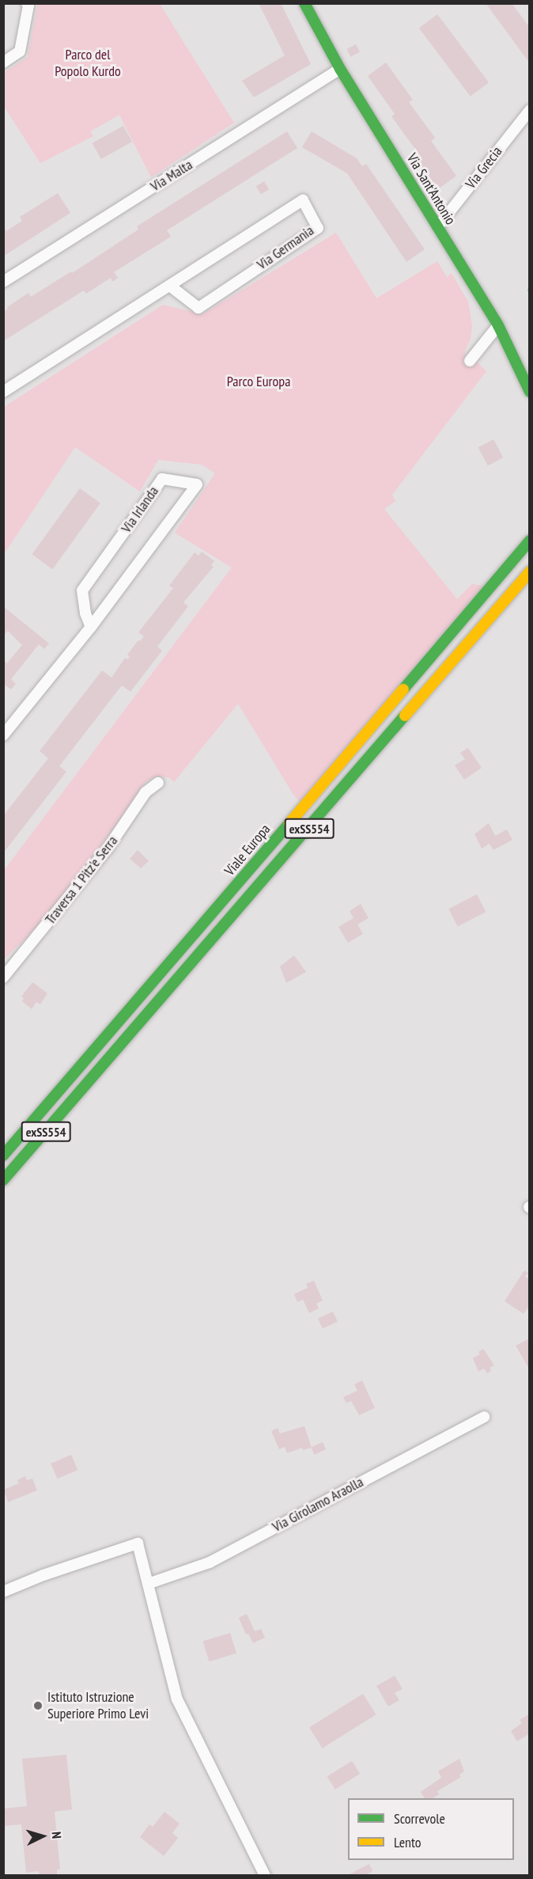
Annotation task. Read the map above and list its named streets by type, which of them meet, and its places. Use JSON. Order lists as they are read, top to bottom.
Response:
{
  "streets": {
    "main road": ["Via Sant'Antonio", "exSS554", "Viale Europa"],
    "street": [
      "Via Grecia",
      "Via Malta",
      "Via Germania",
      "Via Irlanda",
      "Traversa 1 Pitz'e Serra",
      "Via Girolamo Araolla"
    ]
  },
  "crossings": [
    ["Via Grecia", "Via Sant'Antonio"],
    ["Via Malta", "Via Sant'Antonio"]
  ],
  "parks": ["Parco del Popolo Kurdo", "Parco Europa"],
  "places": ["Istituto Istruzione Superiore Primo Levi"],
  "legend": ["Scorrevole", "Lento"],
  "north": "right"
}
